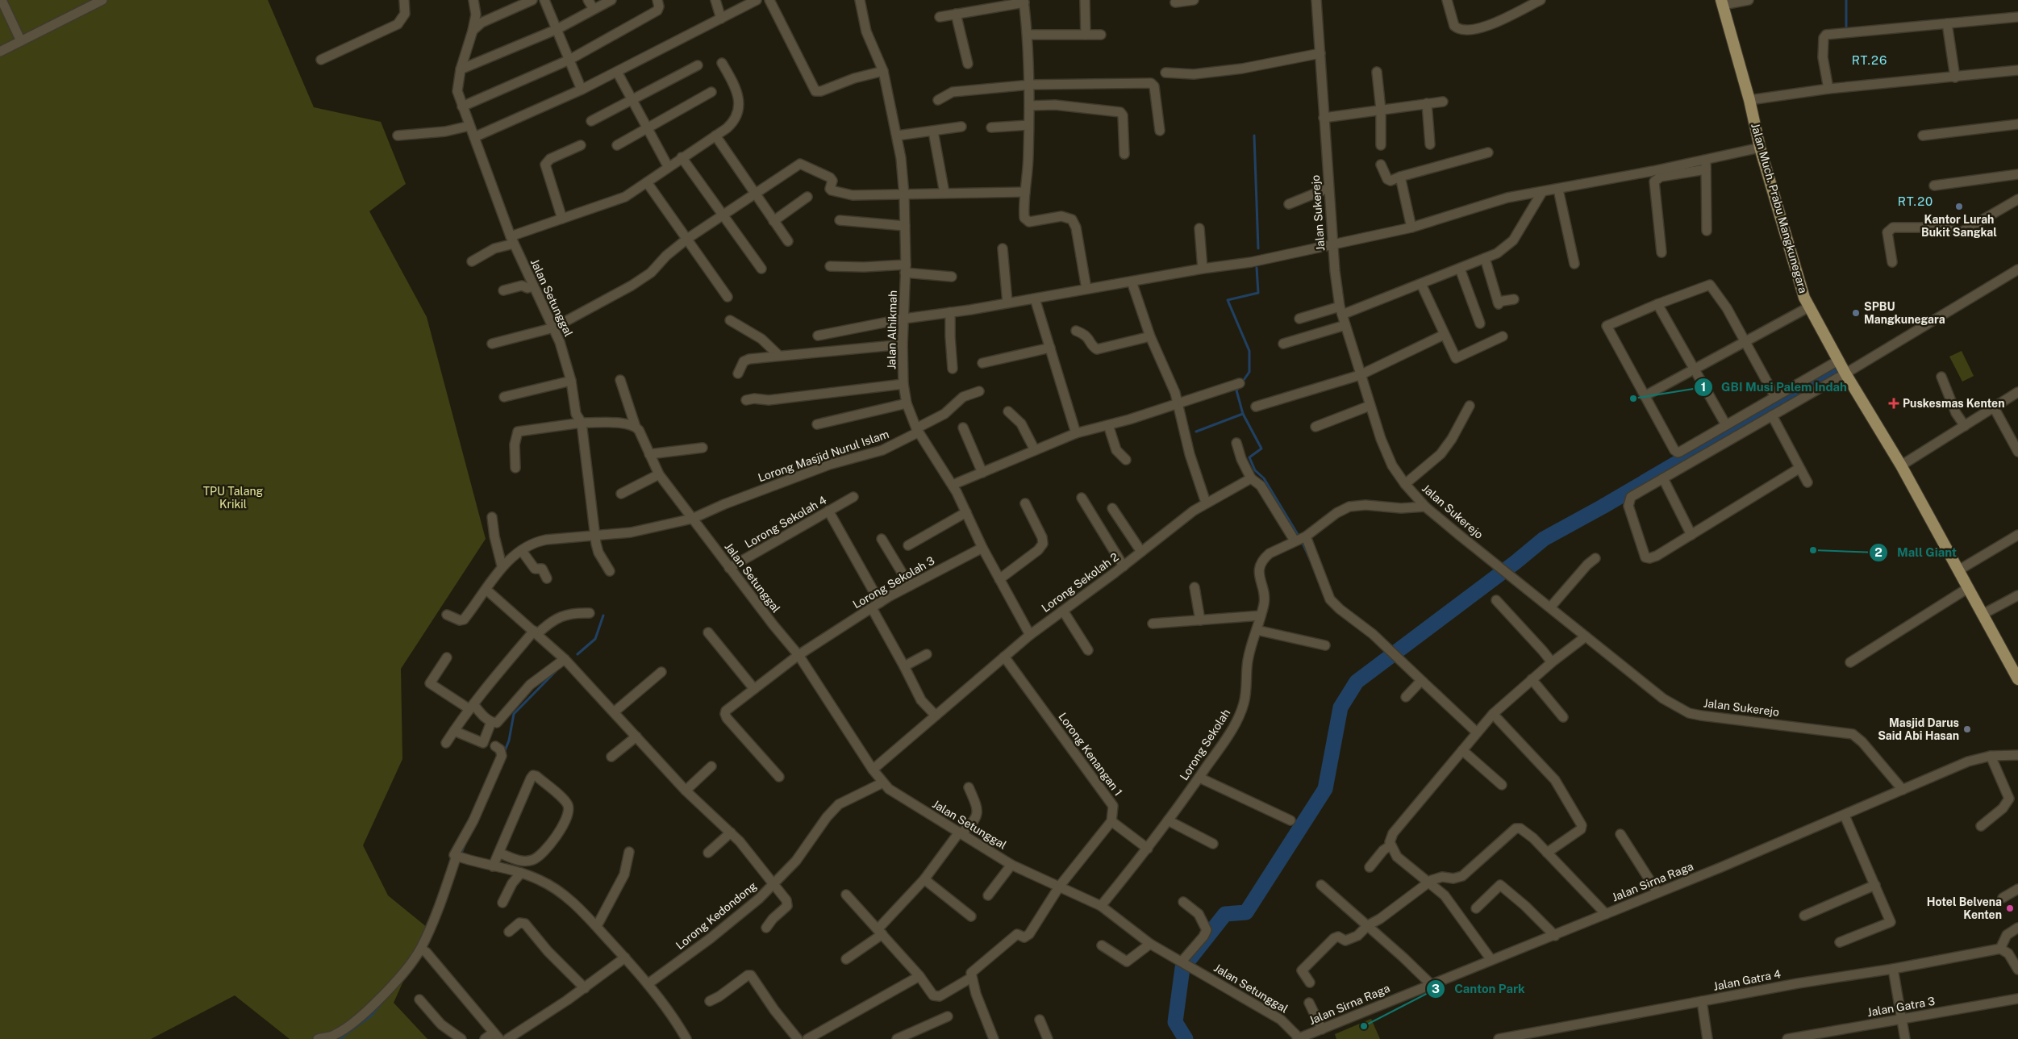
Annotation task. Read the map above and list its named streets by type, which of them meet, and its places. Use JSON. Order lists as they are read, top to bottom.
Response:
{
  "streets": {
    "main road": ["Jalan Much. Prabu Mangkunegara"],
    "street": [
      "Jalan Sukerejo",
      "Jalan Setunggal",
      "Jalan Alhikmah",
      "Lorong Masjid Nurul Islam",
      "Lorong Sekolah 4",
      "Lorong Sekolah 3",
      "Lorong Sekolah 2",
      "Lorong Sekolah",
      "Lorong Kenangan 1",
      "Jalan Sirna Raga",
      "Lorong Kedondong",
      "Jalan Gatra 4",
      "Jalan Gatra 3"
    ]
  },
  "crossings": [
    ["Jalan Sukerejo", "Lorong Sekolah"],
    ["Jalan Sukerejo", "Jalan Sirna Raga"],
    ["Jalan Setunggal", "Lorong Masjid Nurul Islam"],
    ["Jalan Setunggal", "Lorong Sekolah 4"],
    ["Jalan Setunggal", "Lorong Sekolah 3"],
    ["Jalan Setunggal", "Lorong Sekolah 2"],
    ["Jalan Setunggal", "Lorong Sekolah"],
    ["Jalan Setunggal", "Jalan Sirna Raga"],
    ["Jalan Setunggal", "Lorong Kedondong"],
    ["Jalan Alhikmah", "Lorong Masjid Nurul Islam"],
    ["Jalan Alhikmah", "Lorong Sekolah 3"],
    ["Jalan Alhikmah", "Lorong Sekolah 2"],
    ["Lorong Sekolah 2", "Lorong Kenangan 1"]
  ],
  "districts": ["RT.26", "RT.20"],
  "parks": ["TPU Talang Krikil"],
  "places": {
    "other": [
      "Kantor Lurah Bukit Sangkal",
      "SPBU Mangkunegara",
      "GBI Musi Palem Indah",
      "Mall Giant",
      "Masjid Darus Said Abi Hasan",
      "Hotel Belvena Kenten",
      "Canton Park"
    ],
    "health": ["Puskesmas Kenten"]
  }
}
